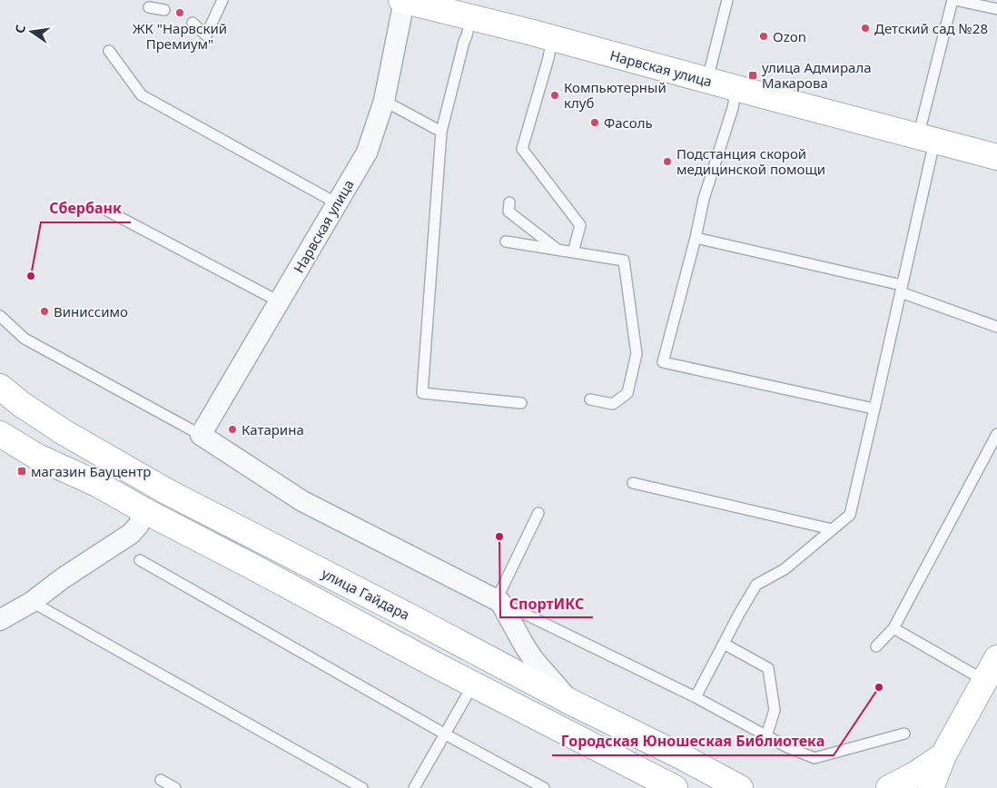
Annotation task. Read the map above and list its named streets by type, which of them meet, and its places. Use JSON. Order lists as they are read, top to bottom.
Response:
{
  "streets": {
    "main road": ["Нарвская улица", "улица Гайдара"]
  },
  "places": {
    "other": [
      "ЖК \"Нарвский Премиум\"",
      "Детский сад №28",
      "Ozon",
      "Компьютерный клуб",
      "Фасоль",
      "Подстанция скорой медицинской помощи",
      "Сбербанк",
      "Виниссимо",
      "Катарина",
      "СпортИКС",
      "Городская Юношеская Библиотека"
    ],
    "transit": ["улица Адмирала Макарова", "магазин Бауцентр"]
  },
  "north": "left"
}
